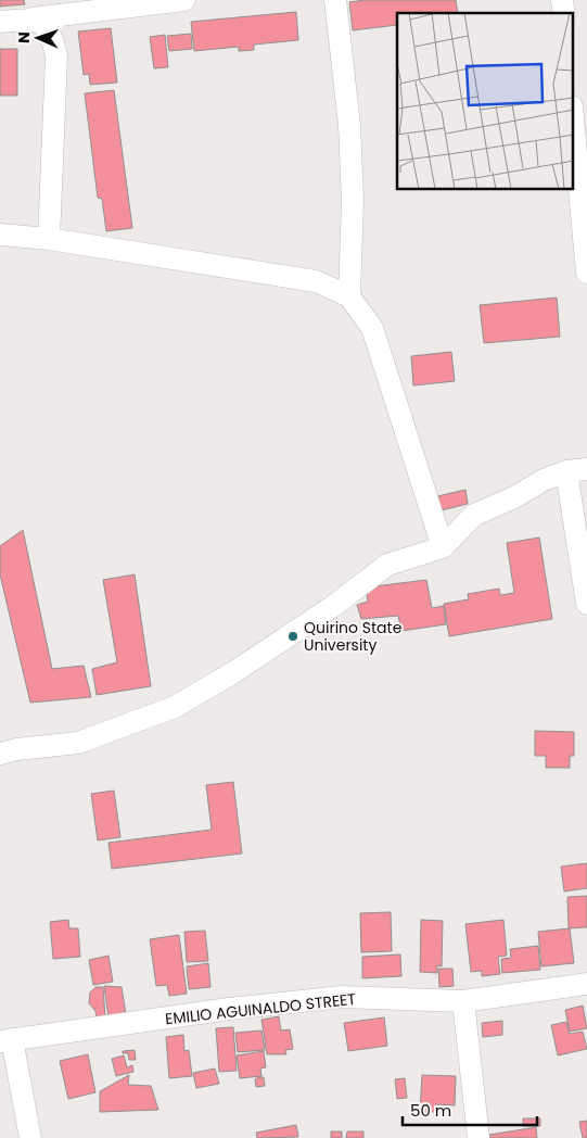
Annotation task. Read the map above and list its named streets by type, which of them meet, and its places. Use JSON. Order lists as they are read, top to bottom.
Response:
{
  "streets": {
    "street": ["EMILIO AGUINALDO STREET"]
  },
  "places": ["Quirino State University"],
  "scale_bar": "50 m",
  "north": "left"
}
